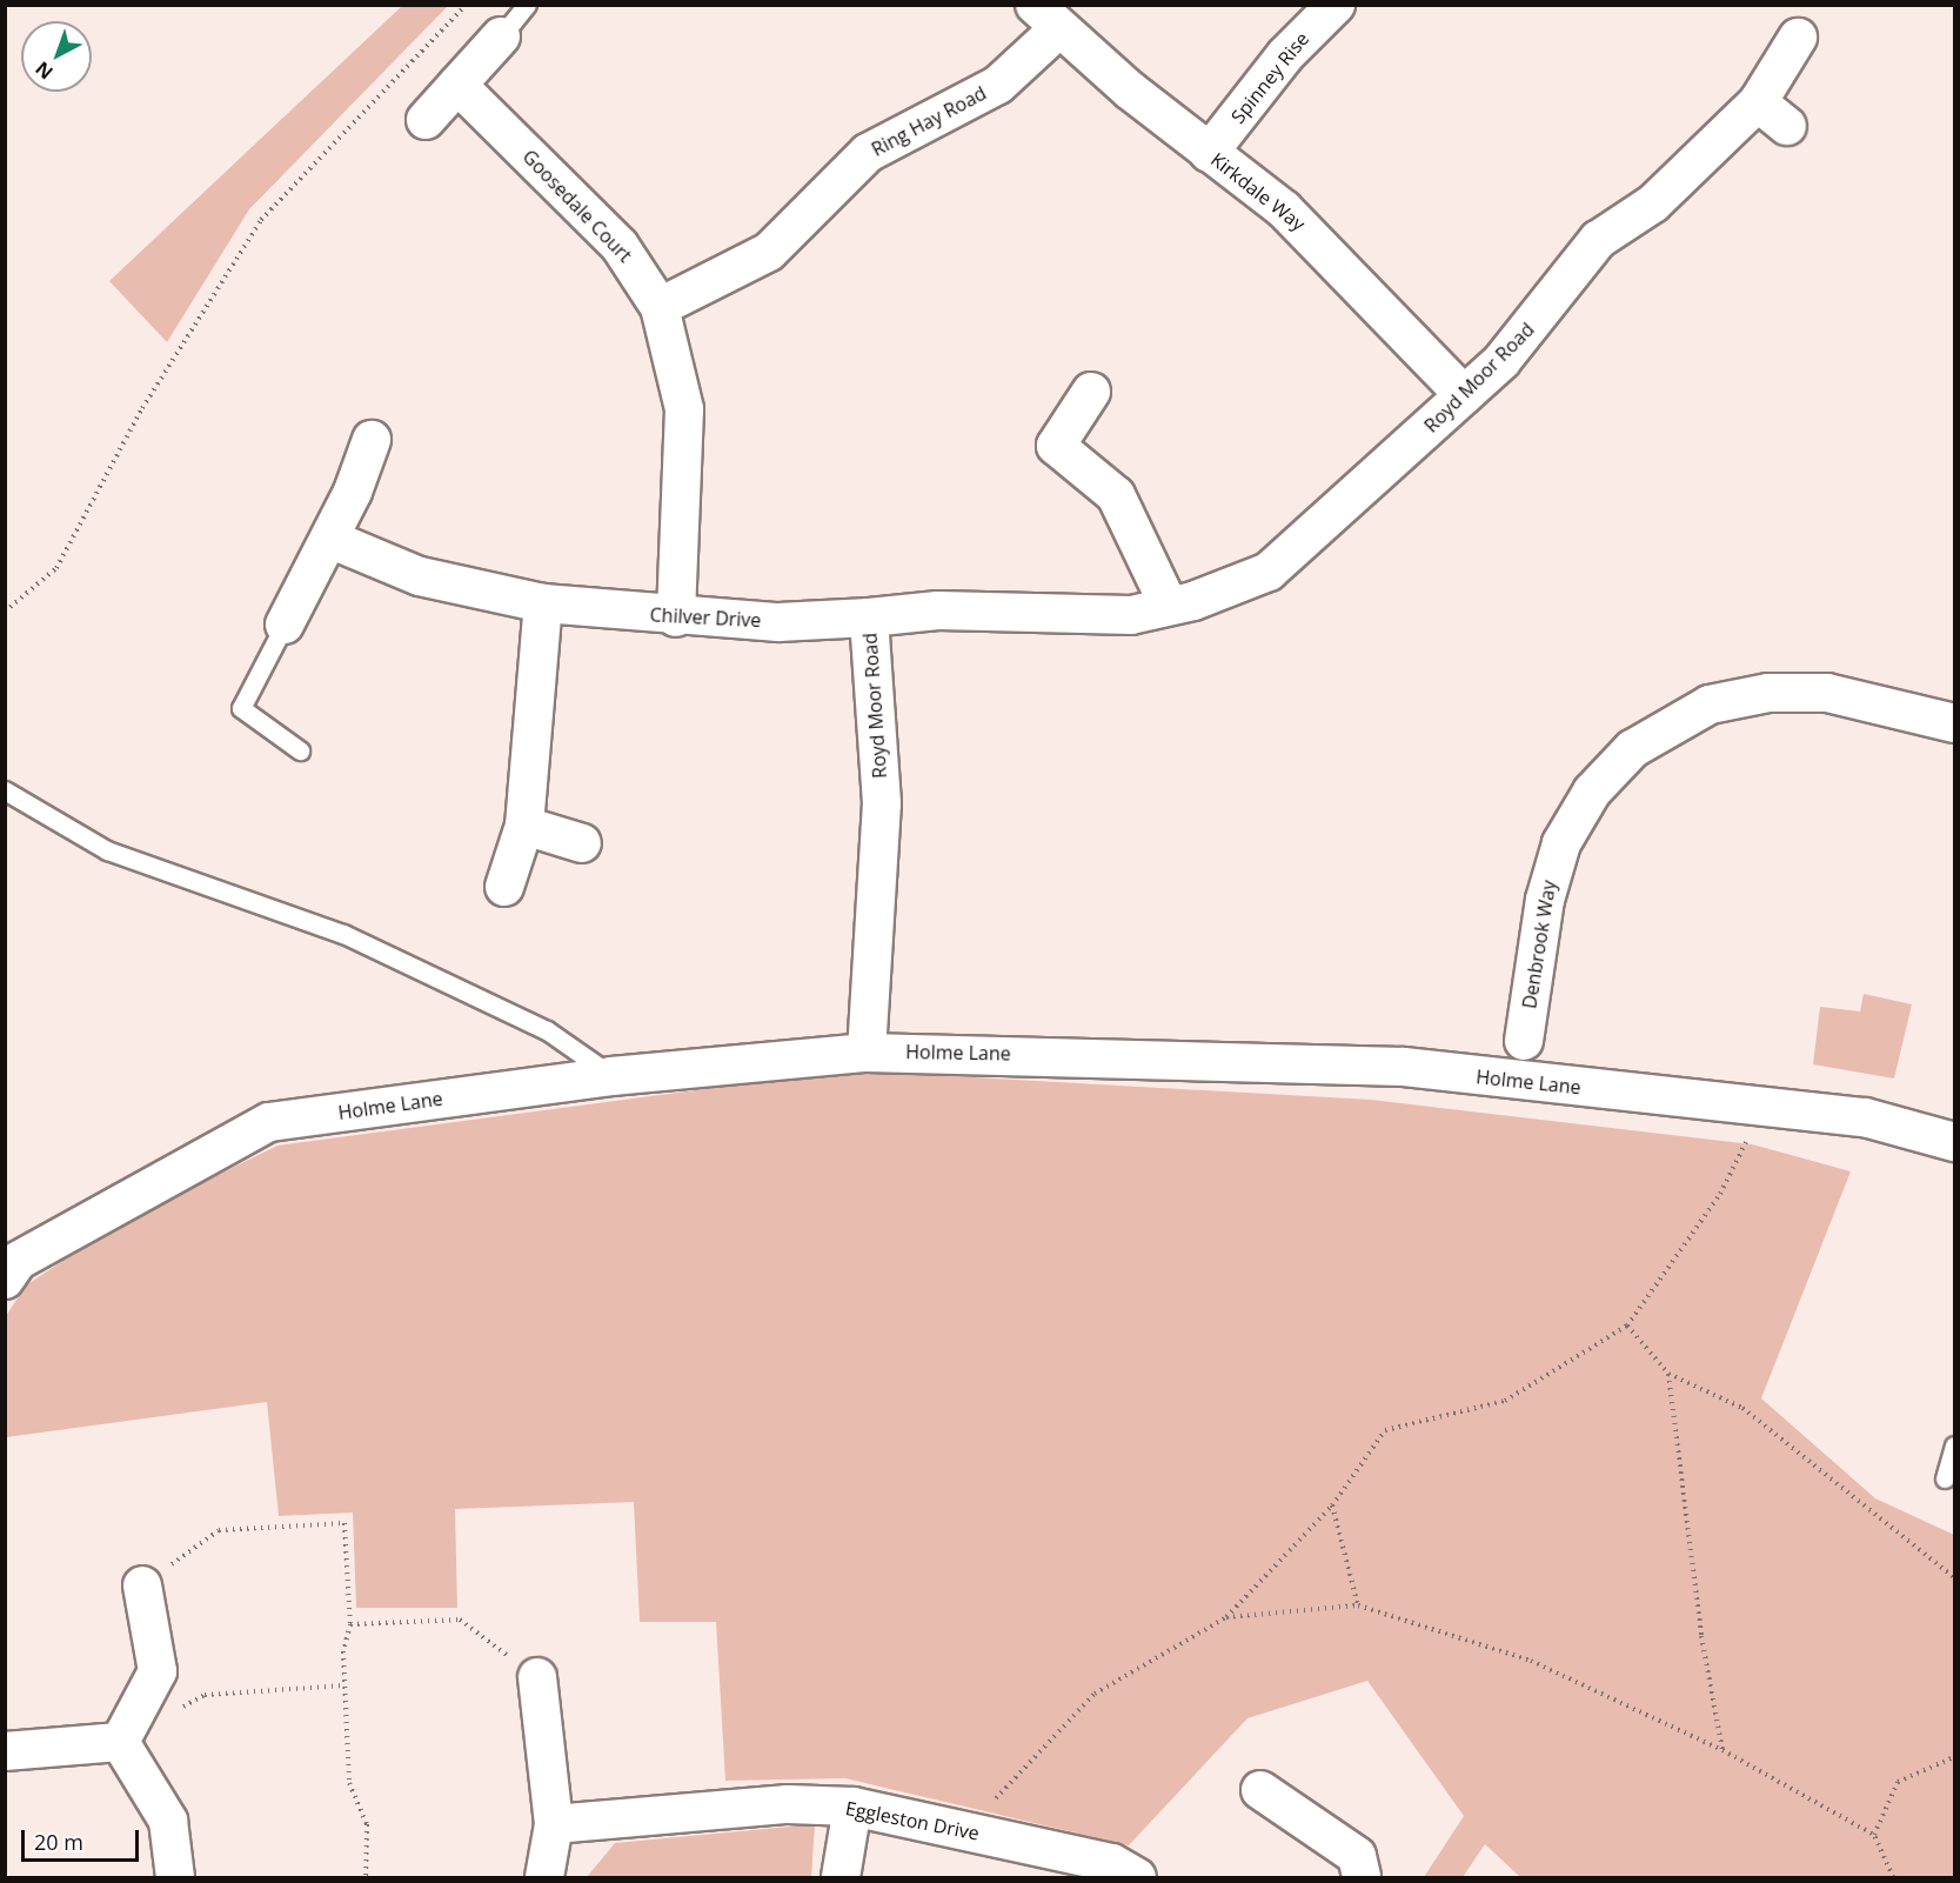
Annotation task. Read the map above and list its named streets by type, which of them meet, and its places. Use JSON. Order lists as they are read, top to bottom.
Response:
{
  "streets": {
    "street": [
      "Spinney Rise",
      "Ring Hay Road",
      "Kirkdale Way",
      "Goosedale Court",
      "Royd Moor Road",
      "Chilver Drive",
      "Denbrook Way",
      "Holme Lane",
      "Eggleston Drive"
    ]
  },
  "crossings": [
    ["Spinney Rise", "Kirkdale Way"],
    ["Ring Hay Road", "Kirkdale Way"],
    ["Ring Hay Road", "Goosedale Court"],
    ["Kirkdale Way", "Royd Moor Road"],
    ["Goosedale Court", "Chilver Drive"],
    ["Royd Moor Road", "Chilver Drive"],
    ["Royd Moor Road", "Holme Lane"]
  ],
  "scale_bar": "20 m",
  "north": "bottom left"
}
